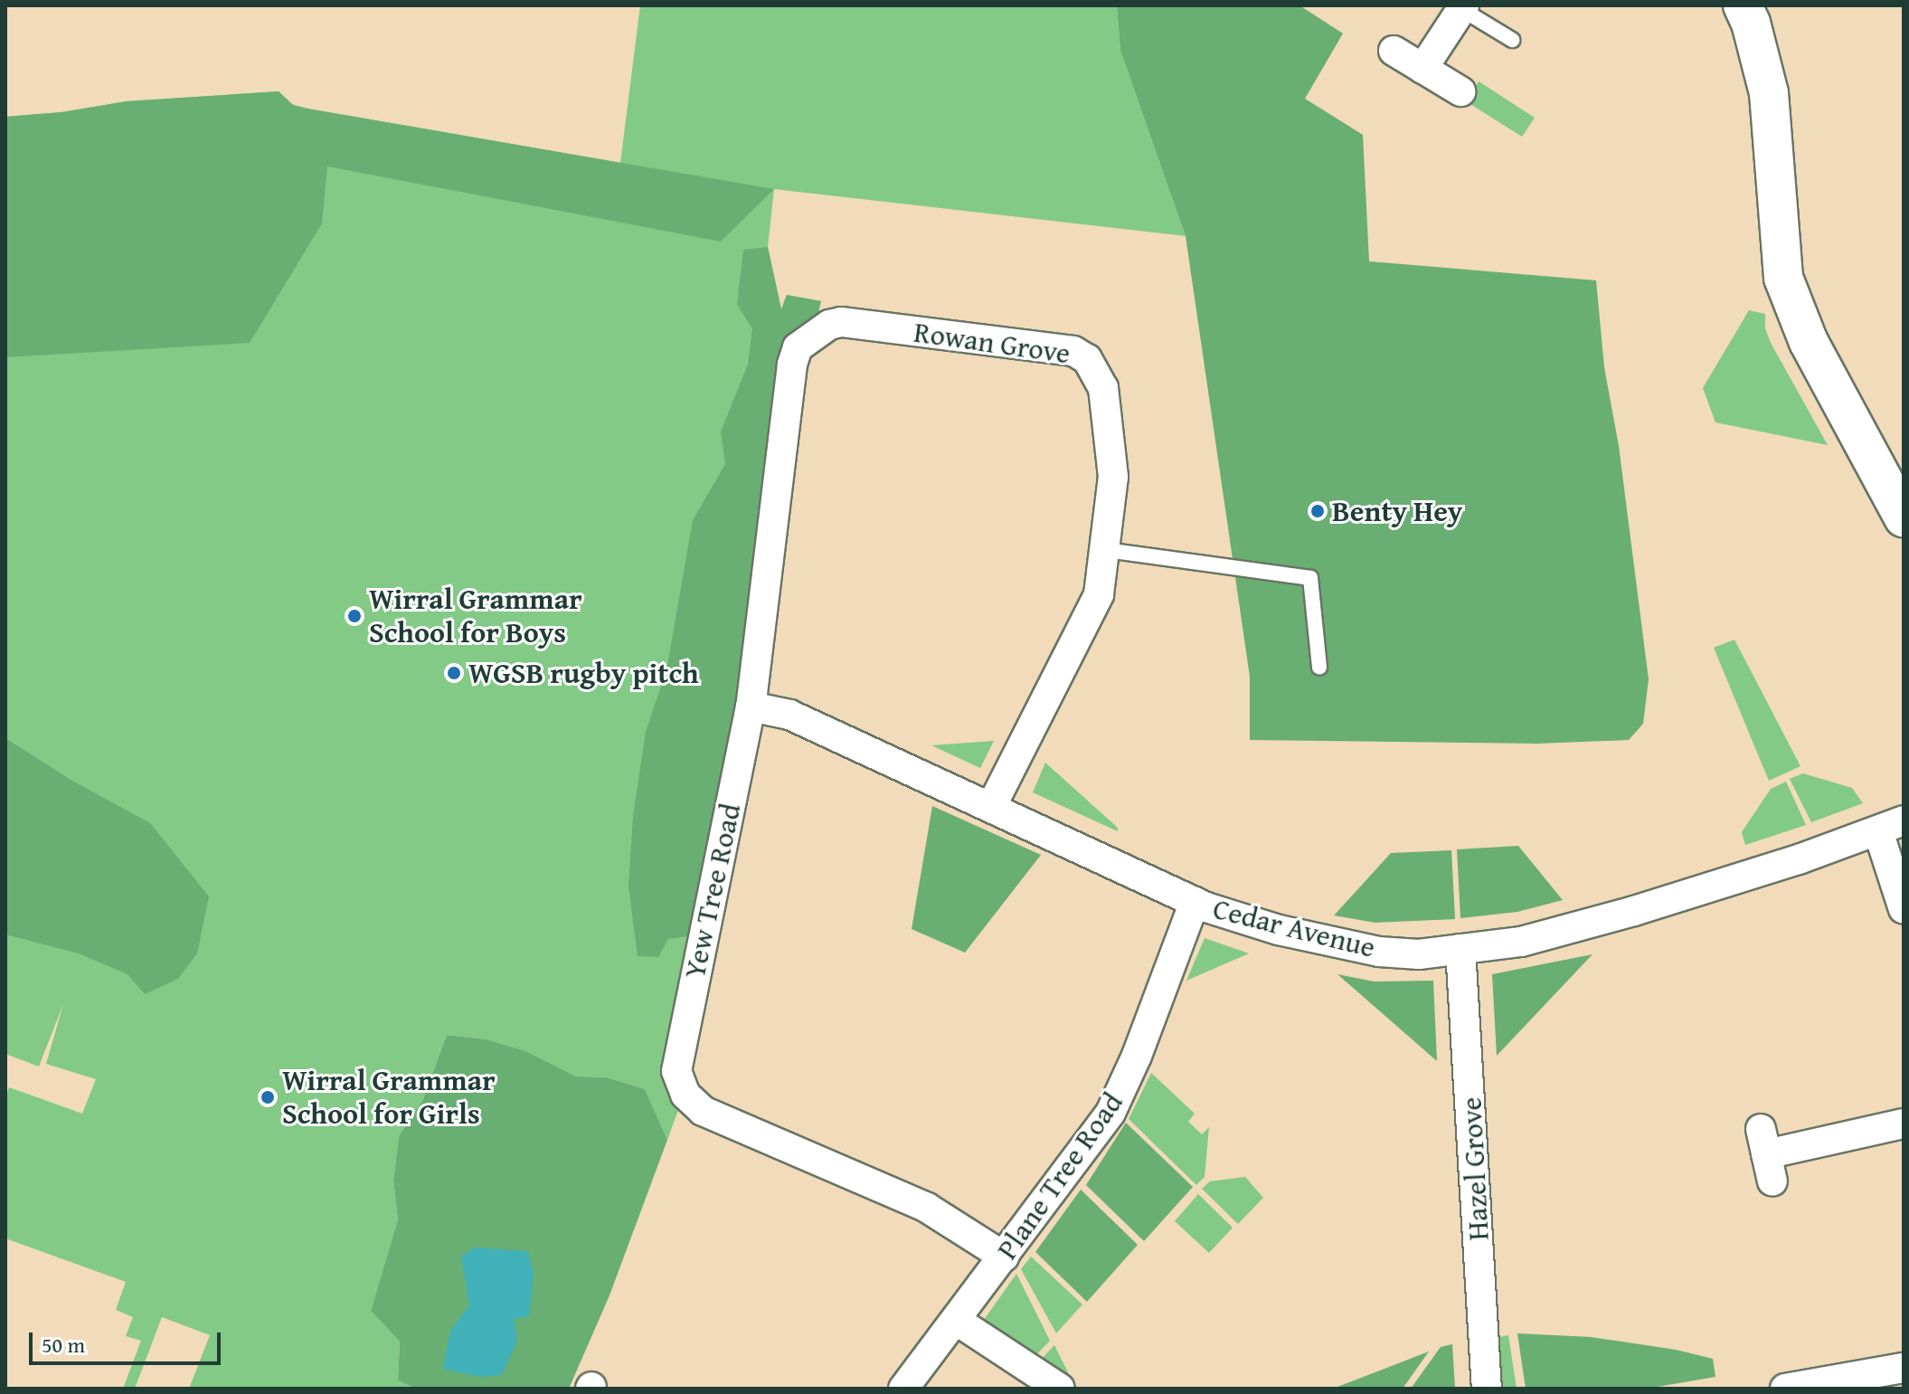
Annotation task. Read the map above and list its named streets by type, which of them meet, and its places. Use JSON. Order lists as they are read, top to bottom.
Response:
{
  "streets": {
    "street": [
      "Rowan Grove",
      "Yew Tree Road",
      "Cedar Avenue",
      "Hazel Grove",
      "Plane Tree Road"
    ]
  },
  "crossings": [
    ["Rowan Grove", "Yew Tree Road"],
    ["Rowan Grove", "Cedar Avenue"],
    ["Yew Tree Road", "Cedar Avenue"],
    ["Yew Tree Road", "Plane Tree Road"],
    ["Cedar Avenue", "Hazel Grove"],
    ["Cedar Avenue", "Plane Tree Road"]
  ],
  "places": [
    "Benty Hey",
    "Wirral Grammar School for Boys",
    "WGSB rugby pitch",
    "Wirral Grammar School for Girls"
  ],
  "scale_bar": "50 m"
}
